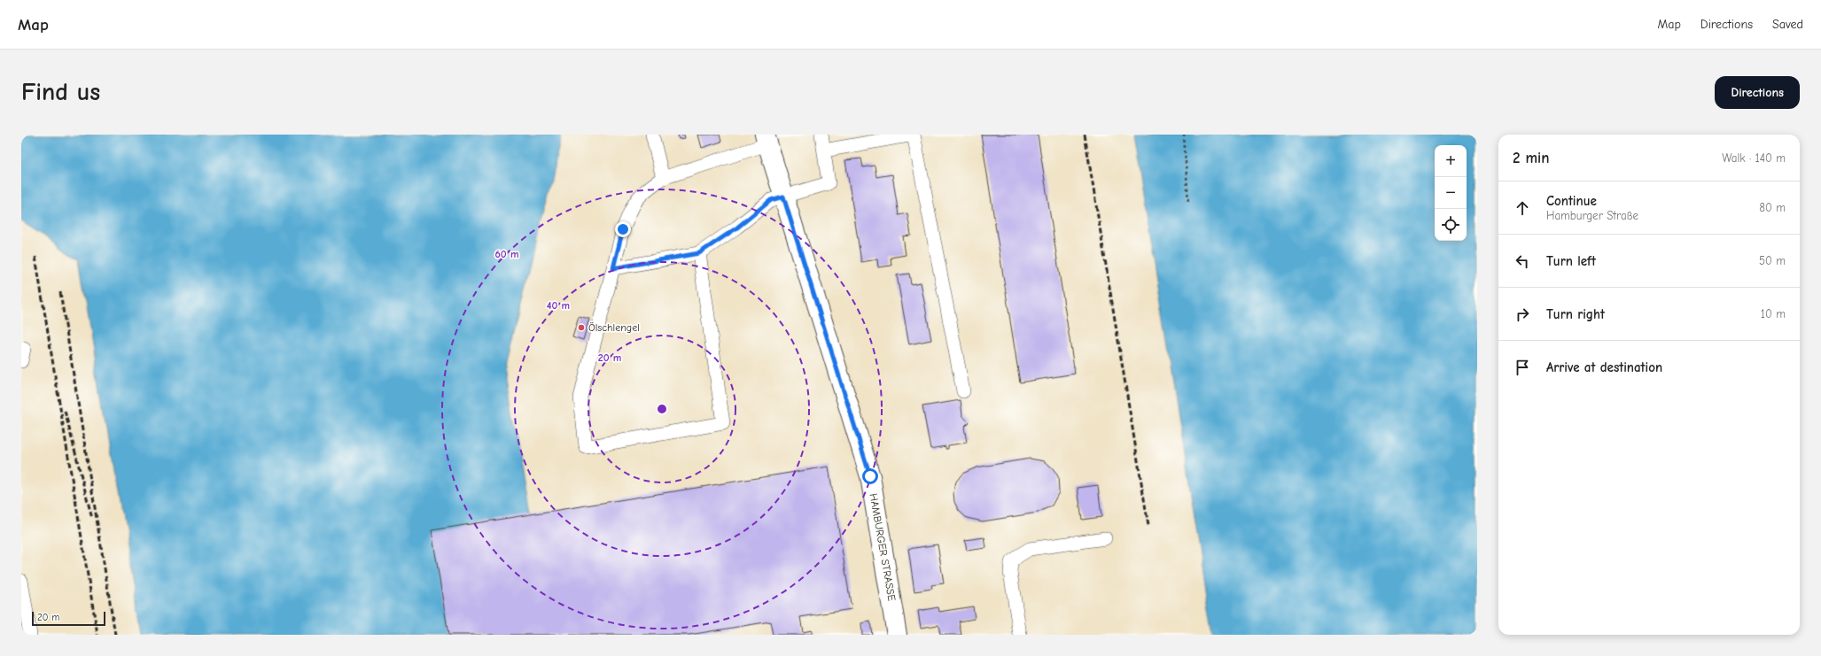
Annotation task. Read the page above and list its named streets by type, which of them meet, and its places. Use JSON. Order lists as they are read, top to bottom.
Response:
{
  "streets": {
    "street": ["HAMBURGER STRASSE"]
  },
  "places": ["Ölschlengel"],
  "scale_bar": "20 m",
  "page": {
    "header": "Map",
    "nav": ["Map", "Directions", "Saved"],
    "buttons": "Directions",
    "title": "Find us",
    "heading": ["2 min", "Walk · 140 m"],
    "map_buttons": ["+", "−"],
    "list": [
      ["Continue", "Hamburger Straße", "80 m"],
      ["Turn left", "50 m"],
      ["Turn right", "10 m"],
      "Arrive at destination"
    ],
    "scale": "20 m"
  },
  "rings": ["60 m", "40 m", "20 m"]
}
